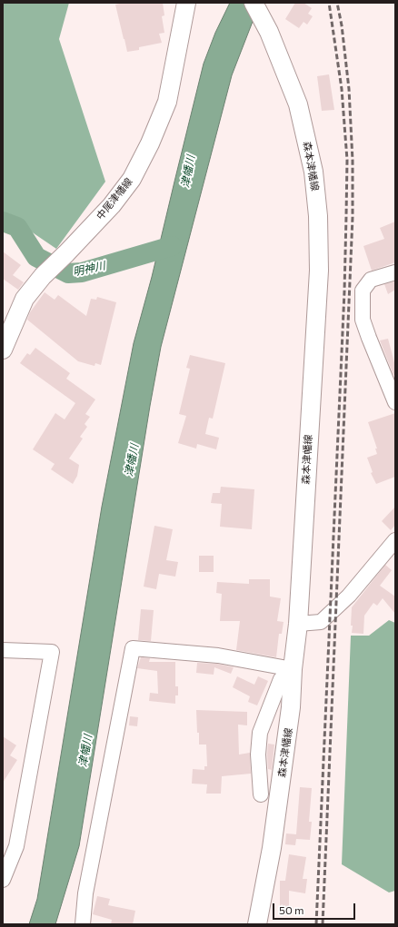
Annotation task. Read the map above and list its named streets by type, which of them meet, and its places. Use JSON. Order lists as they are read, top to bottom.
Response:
{
  "streets": {
    "main road": ["森本津幡線", "中尾津幡線"]
  },
  "water": ["津幡川", "明神川"],
  "scale_bar": "50 m"
}
